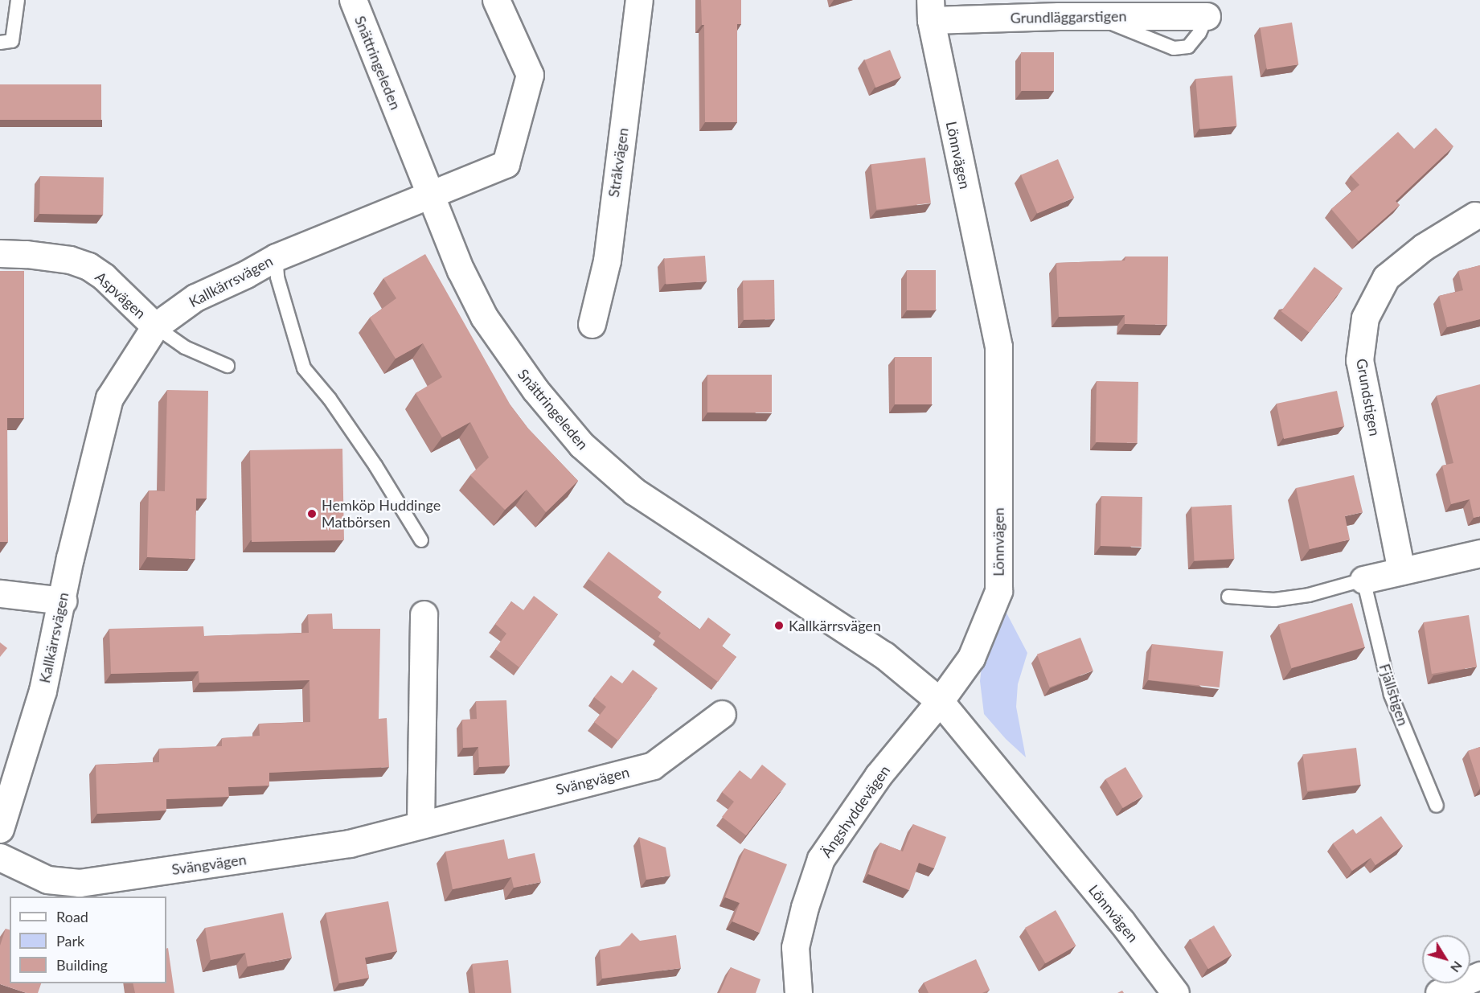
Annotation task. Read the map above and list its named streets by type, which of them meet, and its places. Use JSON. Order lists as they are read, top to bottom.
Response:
{
  "streets": {
    "street": [
      "Grundläggarstigen",
      "Snättringeleden",
      "Lönnvägen",
      "Stråkvägen",
      "Kallkärrsvägen",
      "Aspvägen",
      "Grundstigen",
      "Svängvägen",
      "Ängshyddevägen"
    ],
    "lane": ["Fjällstigen"]
  },
  "crossings": [
    ["Grundläggarstigen", "Lönnvägen"],
    ["Snättringeleden", "Lönnvägen"],
    ["Snättringeleden", "Kallkärrsvägen"],
    ["Snättringeleden", "Ängshyddevägen"],
    ["Lönnvägen", "Ängshyddevägen"],
    ["Kallkärrsvägen", "Aspvägen"]
  ],
  "places": ["Hemköp Huddinge Matbörsen", "Kallkärrsvägen"],
  "legend": ["Road", "Park", "Building"],
  "north": "bottom right"
}
